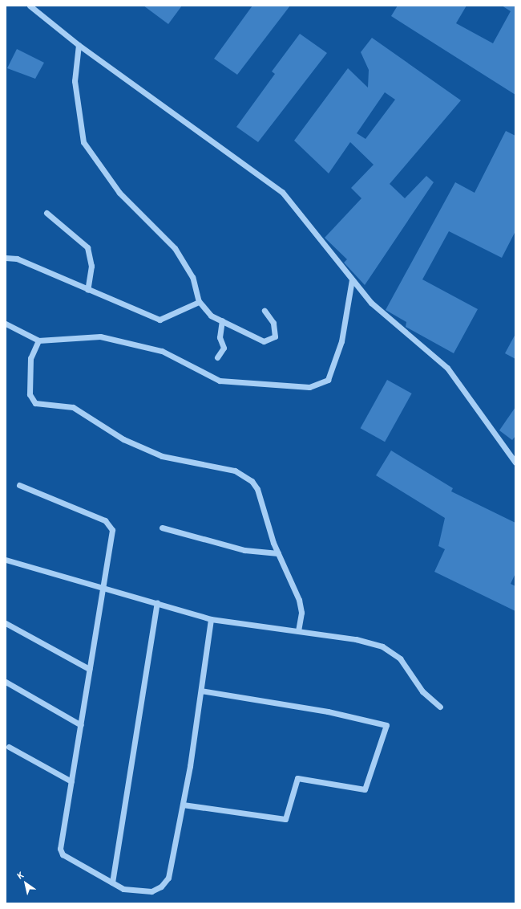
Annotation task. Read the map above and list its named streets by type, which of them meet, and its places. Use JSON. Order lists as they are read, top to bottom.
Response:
{
  "north": "top left"
}
